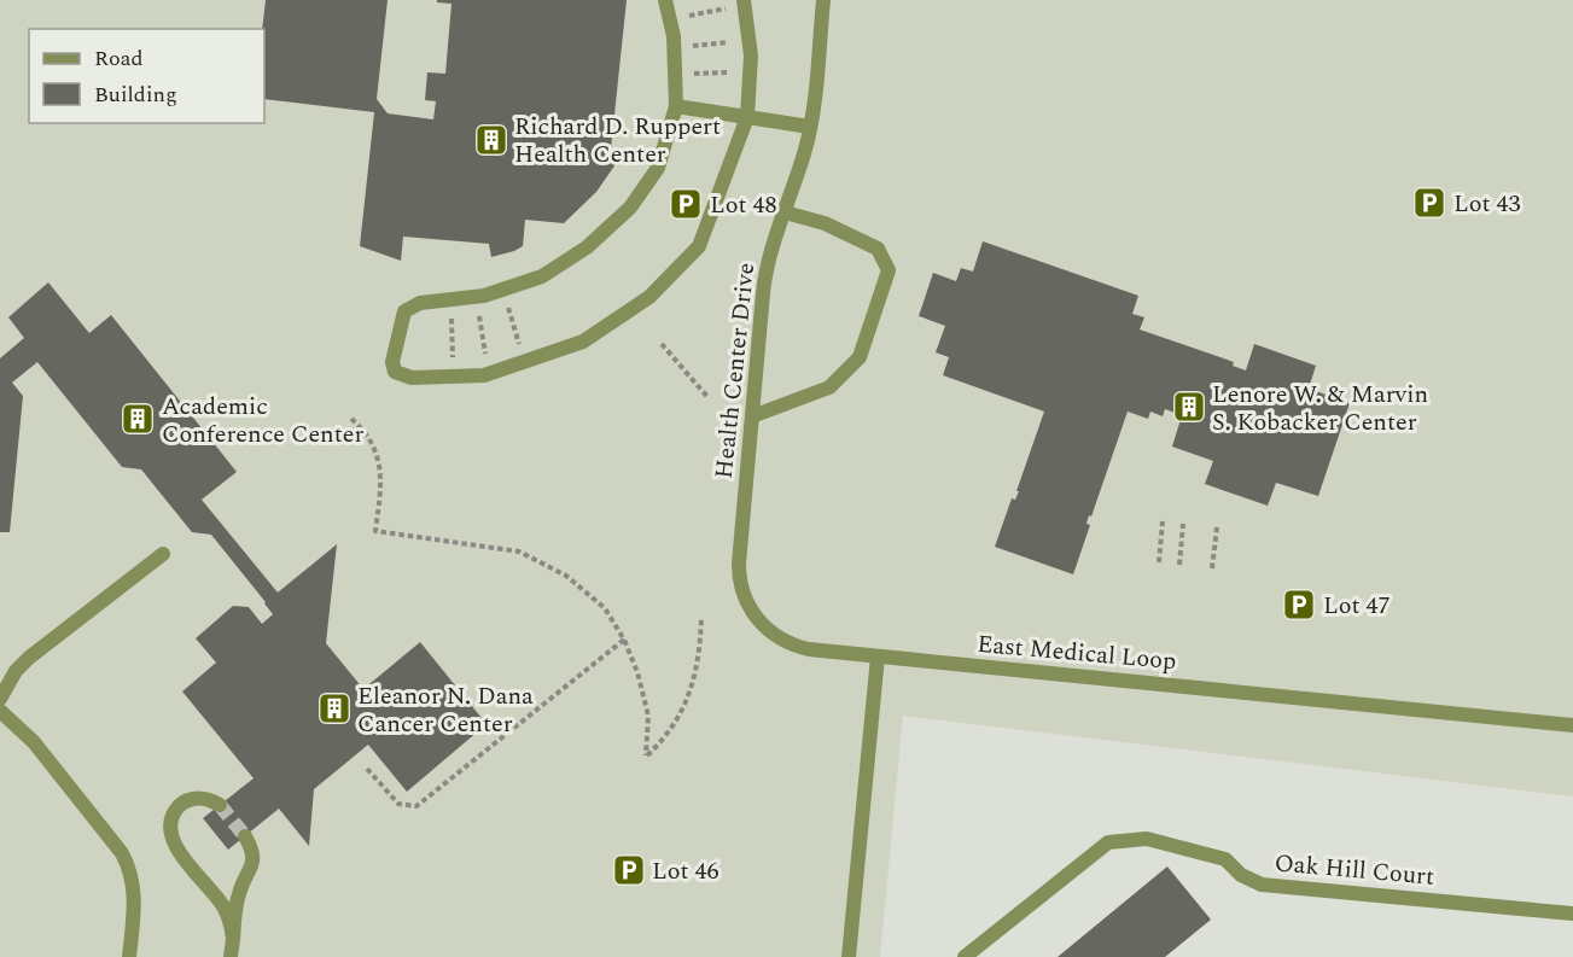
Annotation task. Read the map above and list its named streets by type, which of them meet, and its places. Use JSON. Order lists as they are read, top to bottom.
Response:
{
  "streets": {
    "street": ["Health Center Drive", "East Medical Loop", "Oak Hill Court"]
  },
  "crossings": [
    ["Health Center Drive", "East Medical Loop"]
  ],
  "places": {
    "building": [
      "Richard D. Ruppert Health Center",
      "Lenore W. & Marvin S. Kobacker Center",
      "Academic Conference Center",
      "Eleanor N. Dana Cancer Center"
    ],
    "parking": [
      "Lot 43",
      "Lot 48",
      "Lot 47",
      "Lot 46"
    ]
  },
  "legend": ["Road", "Building"]
}
